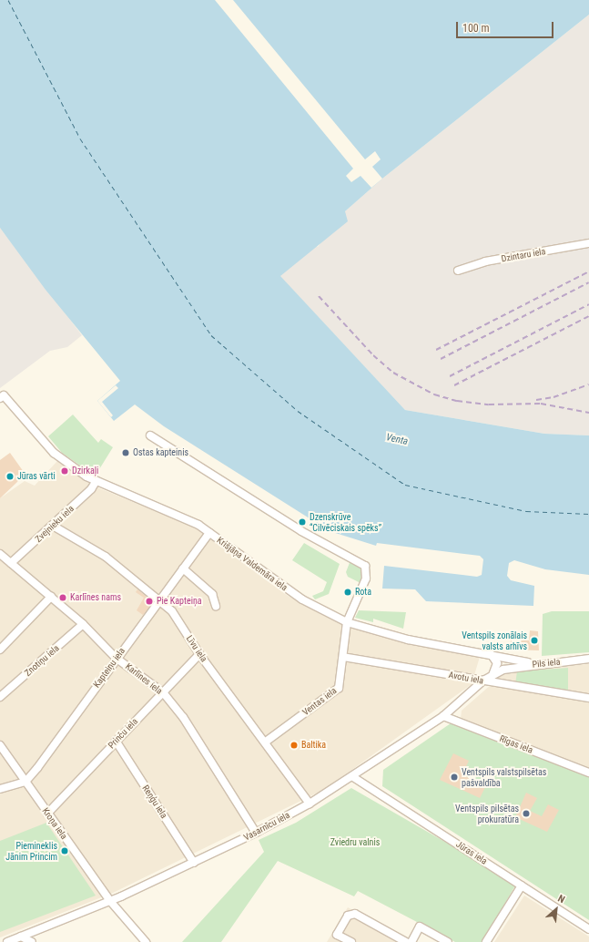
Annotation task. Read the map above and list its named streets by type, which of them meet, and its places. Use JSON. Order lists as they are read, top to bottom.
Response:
{
  "streets": {
    "street": [
      "Dzintaru iela",
      "Zvejnieku iela",
      "Krišjāņa Valdemāra iela",
      "Līvu iela",
      "Znotiņu iela",
      "Pils iela",
      "Kapteiņu iela",
      "Avotu iela",
      "Karlīnes iela",
      "Ventas iela",
      "Prinču iela",
      "Rīgas iela",
      "Reņģu iela",
      "Kroņa iela",
      "Vasarnīcu iela",
      "Jūras iela"
    ]
  },
  "crossings": [
    ["Zvejnieku iela", "Krišjāņa Valdemāra iela"],
    ["Zvejnieku iela", "Līvu iela"],
    ["Zvejnieku iela", "Karlīnes iela"],
    ["Krišjāņa Valdemāra iela", "Pils iela"],
    ["Krišjāņa Valdemāra iela", "Kapteiņu iela"],
    ["Krišjāņa Valdemāra iela", "Ventas iela"],
    ["Līvu iela", "Kapteiņu iela"],
    ["Līvu iela", "Ventas iela"],
    ["Līvu iela", "Prinču iela"],
    ["Līvu iela", "Vasarnīcu iela"],
    ["Znotiņu iela", "Karlīnes iela"],
    ["Pils iela", "Vasarnīcu iela"],
    ["Kapteiņu iela", "Karlīnes iela"],
    ["Kapteiņu iela", "Kroņa iela"],
    ["Avotu iela", "Ventas iela"],
    ["Avotu iela", "Vasarnīcu iela"],
    ["Karlīnes iela", "Prinču iela"],
    ["Karlīnes iela", "Vasarnīcu iela"],
    ["Prinču iela", "Reņģu iela"],
    ["Prinču iela", "Kroņa iela"],
    ["Rīgas iela", "Vasarnīcu iela"],
    ["Reņģu iela", "Vasarnīcu iela"],
    ["Kroņa iela", "Vasarnīcu iela"],
    ["Vasarnīcu iela", "Jūras iela"]
  ],
  "water": ["Venta"],
  "parks": ["Zviedru valnis"],
  "places": [
    "Ostas kapteinis",
    "Dzirkaļi",
    "Jūras vārti",
    "Dzenskrūve “Cilvēciskais spēks”",
    "Rota",
    "Karlīnes nams",
    "Pie Kapteiņa",
    "Ventspils zonālais valsts arhīvs",
    "Baltika",
    "Ventspils valstspilsētas pašvaldība",
    "Ventspils pilsētas prokuratūra",
    "Piemineklis Jānim Princim"
  ],
  "scale_bar": "100 m",
  "north": "top right"
}
